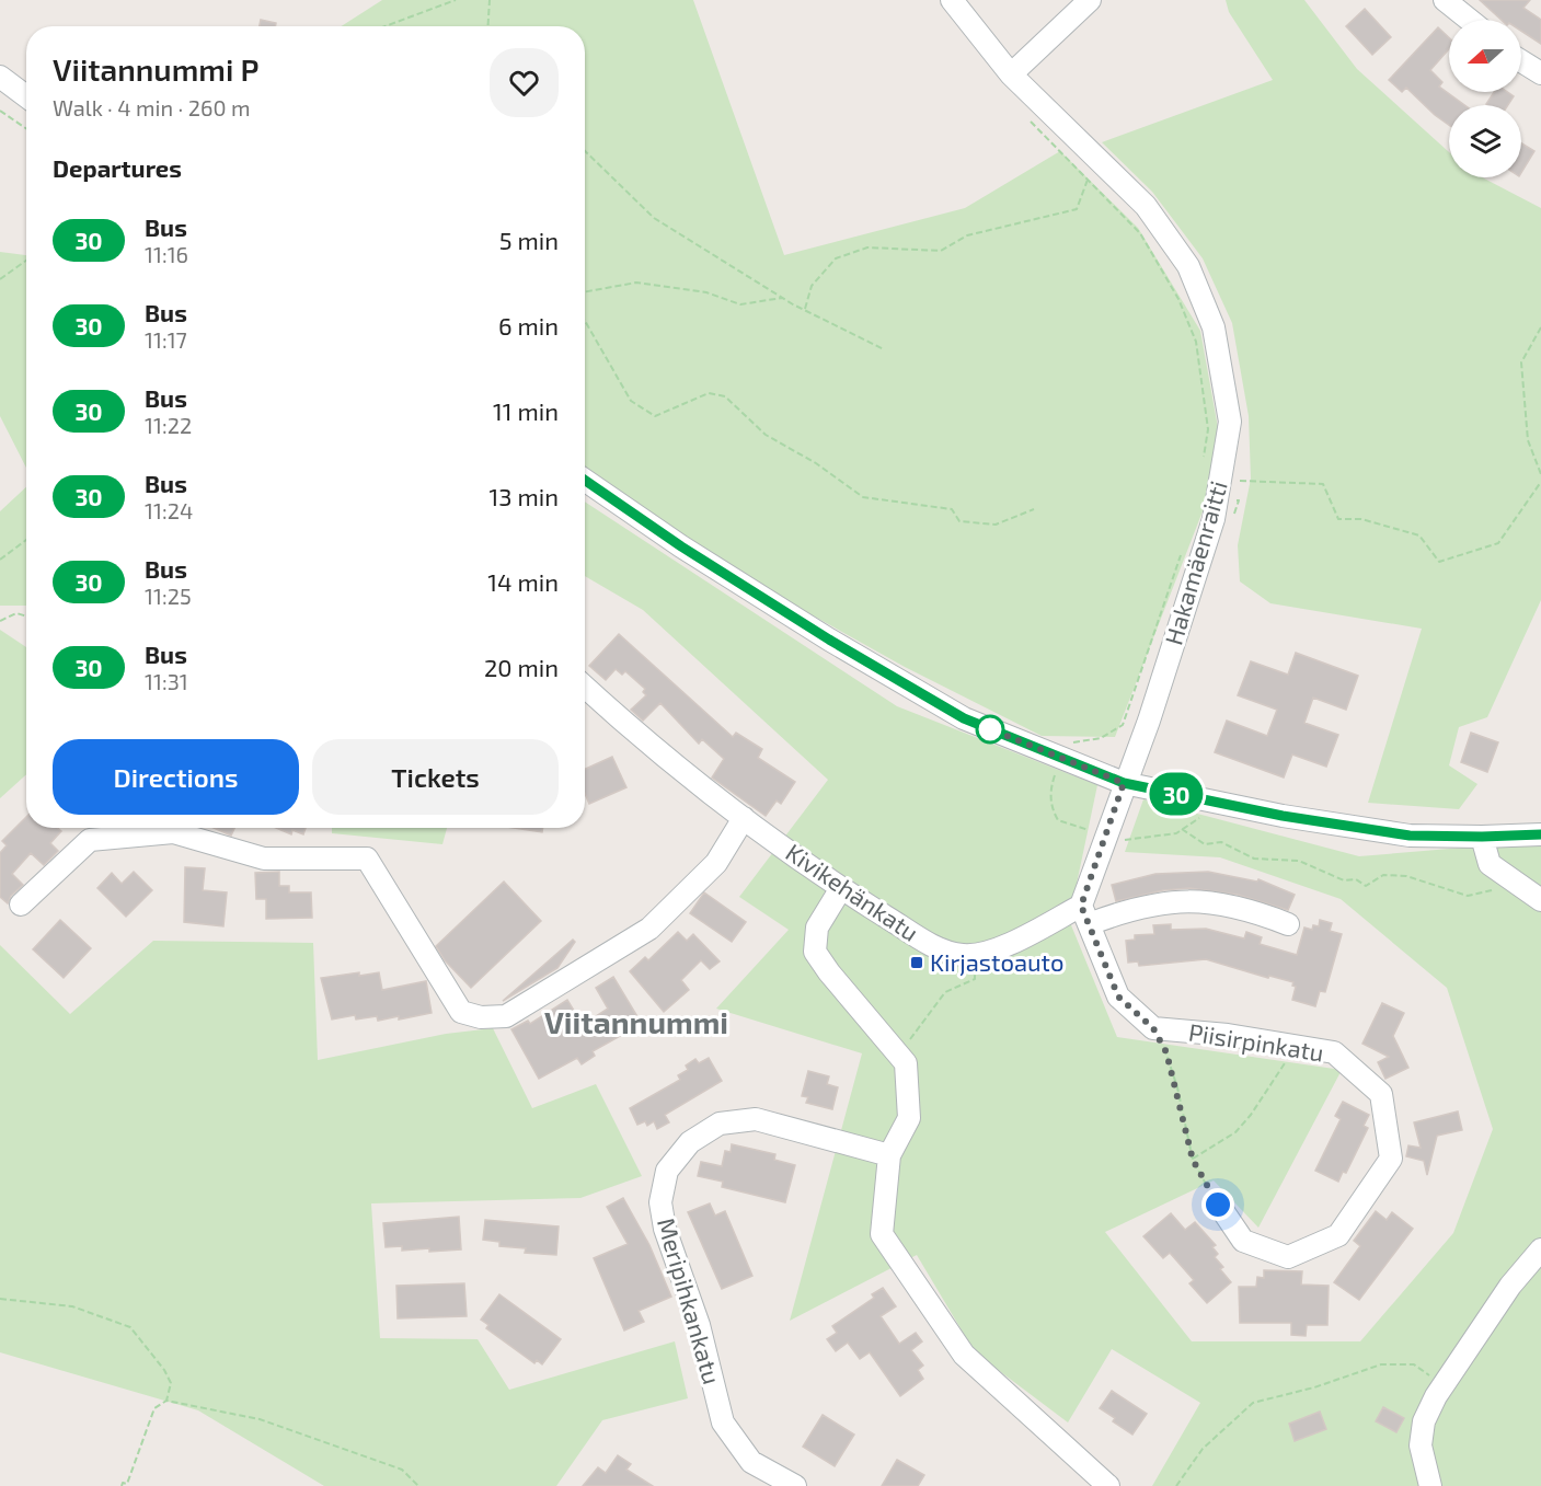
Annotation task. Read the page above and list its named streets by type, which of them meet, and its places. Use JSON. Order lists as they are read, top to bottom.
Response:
{
  "streets": {
    "street": [
      "Hakamäenraitti",
      "Kivikehänkatu",
      "Piisirpinkatu",
      "Meripihkankatu"
    ]
  },
  "crossings": [
    ["Kivikehänkatu", "Piisirpinkatu"]
  ],
  "districts": ["Viitannummi"],
  "places": {
    "transit": ["Kirjastoauto"]
  },
  "lines": ["bus line 30"],
  "north": "left",
  "page": {
    "on_map": "30",
    "heading": [
      ["Viitannummi P", "Walk · 4 min · 260 m"],
      "Departures"
    ],
    "list": [
      {
        "mark": "30",
        "name": "Bus",
        "note": "11:16",
        "value": "5 min"
      },
      {
        "mark": "30",
        "name": "Bus",
        "note": "11:17",
        "value": "6 min"
      },
      {
        "mark": "30",
        "name": "Bus",
        "note": "11:22",
        "value": "11 min"
      },
      {
        "mark": "30",
        "name": "Bus",
        "note": "11:24",
        "value": "13 min"
      },
      {
        "mark": "30",
        "name": "Bus",
        "note": "11:25",
        "value": "14 min"
      },
      {
        "mark": "30",
        "name": "Bus",
        "note": "11:31",
        "value": "20 min"
      }
    ],
    "buttons": ["Directions", "Tickets"]
  }
}
